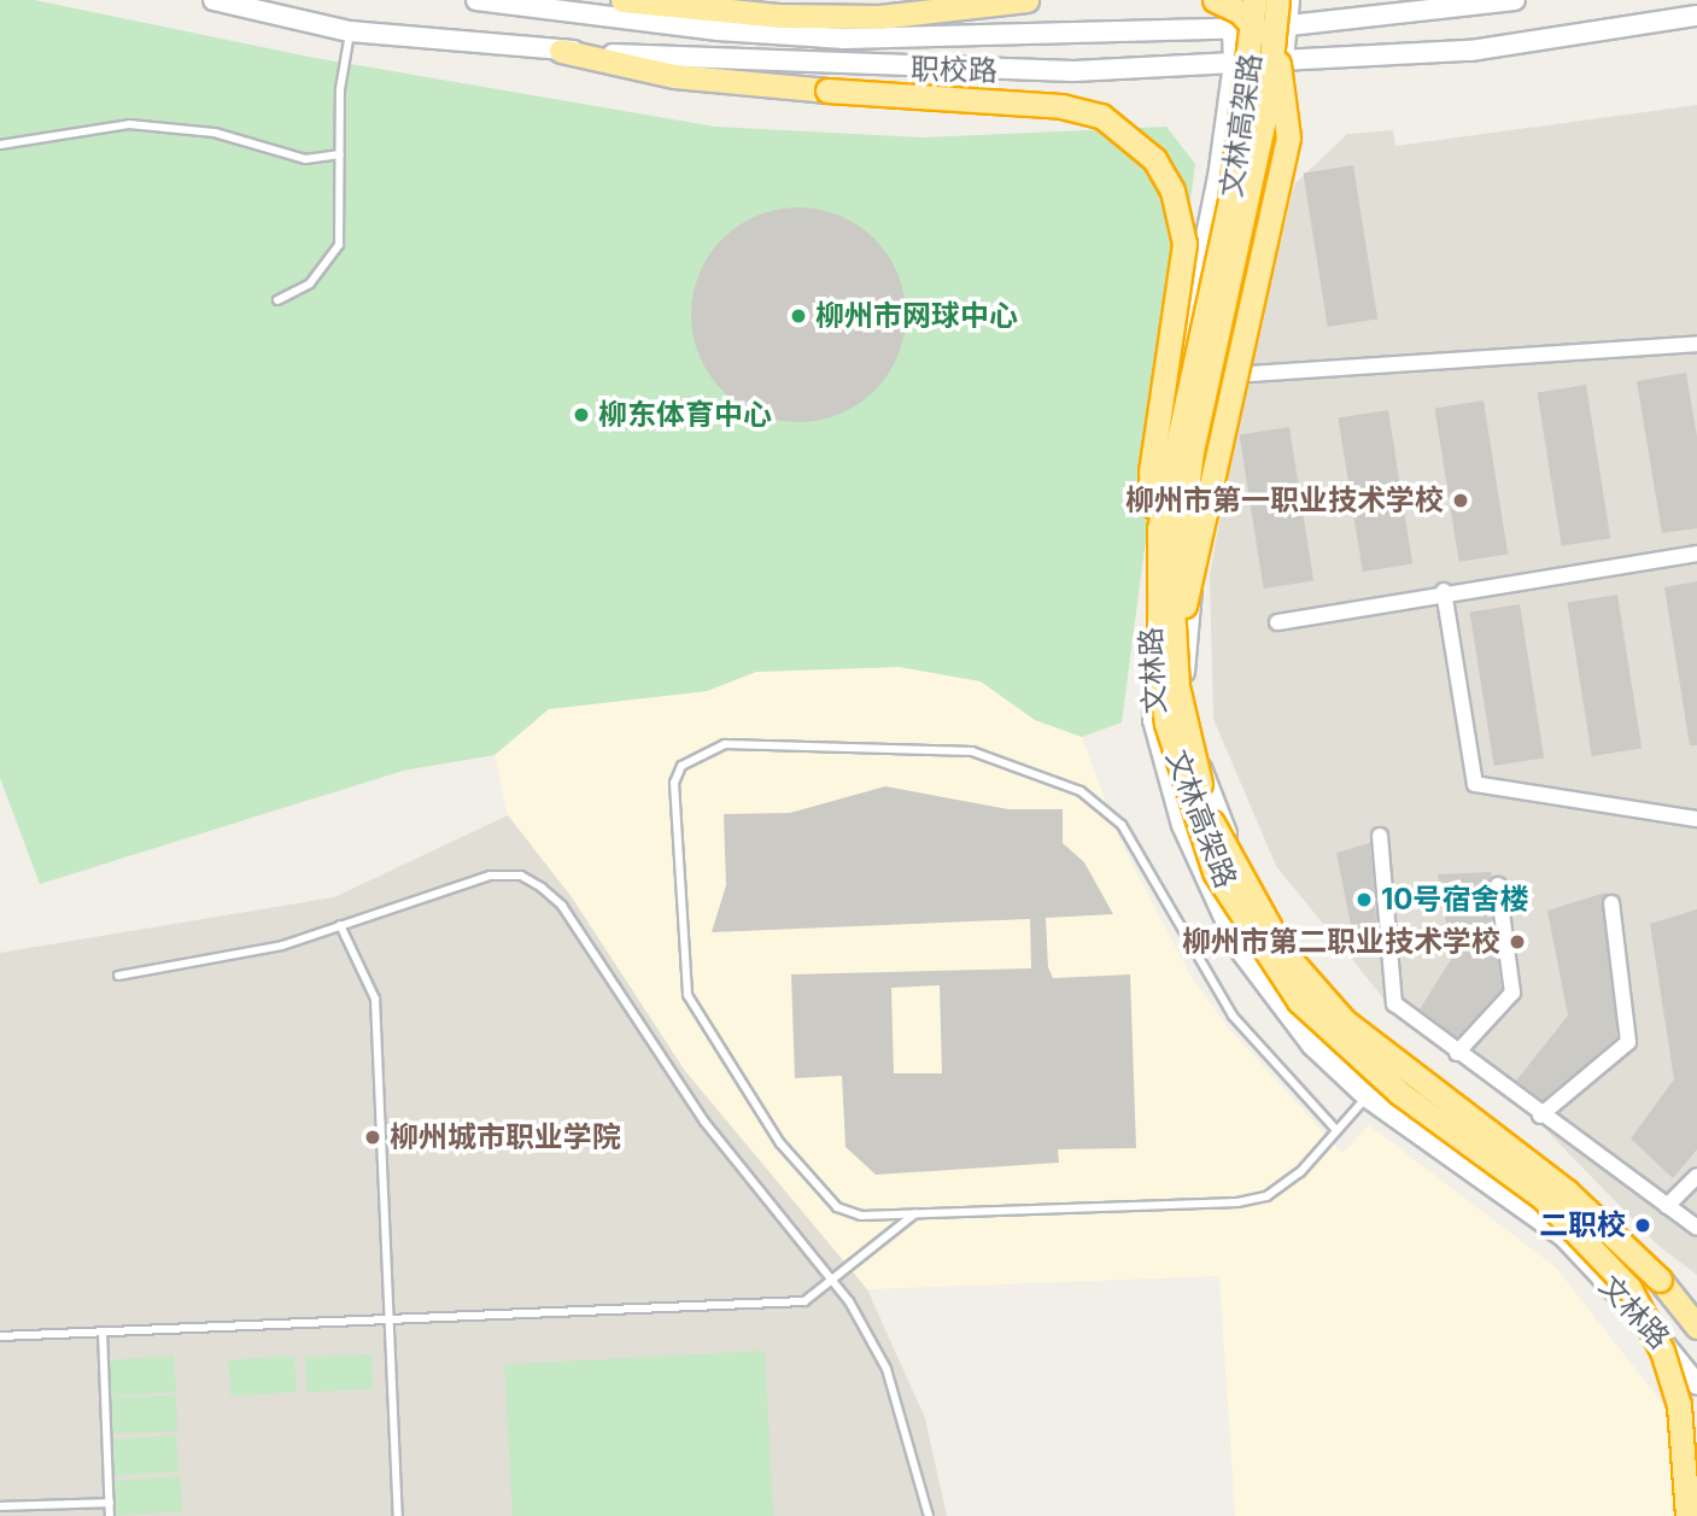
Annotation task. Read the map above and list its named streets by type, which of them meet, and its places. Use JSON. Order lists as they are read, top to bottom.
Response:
{
  "streets": {
    "highway": ["文林高架路"],
    "main road": ["职校路", "文林路"]
  },
  "crossings": [
    ["职校路", "文林路"]
  ],
  "places": [
    "柳州市网球中心",
    "柳东体育中心",
    "柳州市第一职业技术学校",
    "10号宿舍楼",
    "柳州市第二职业技术学校",
    "柳州城市职业学院",
    "二职校"
  ]
}
